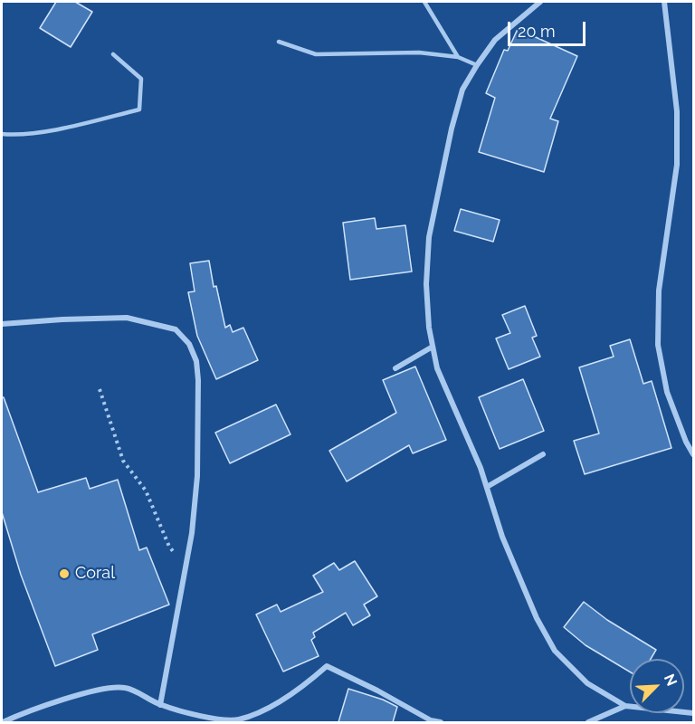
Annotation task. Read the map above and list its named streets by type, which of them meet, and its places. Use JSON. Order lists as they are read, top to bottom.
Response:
{
  "places": ["Coral"],
  "scale_bar": "20 m",
  "north": "top right"
}
